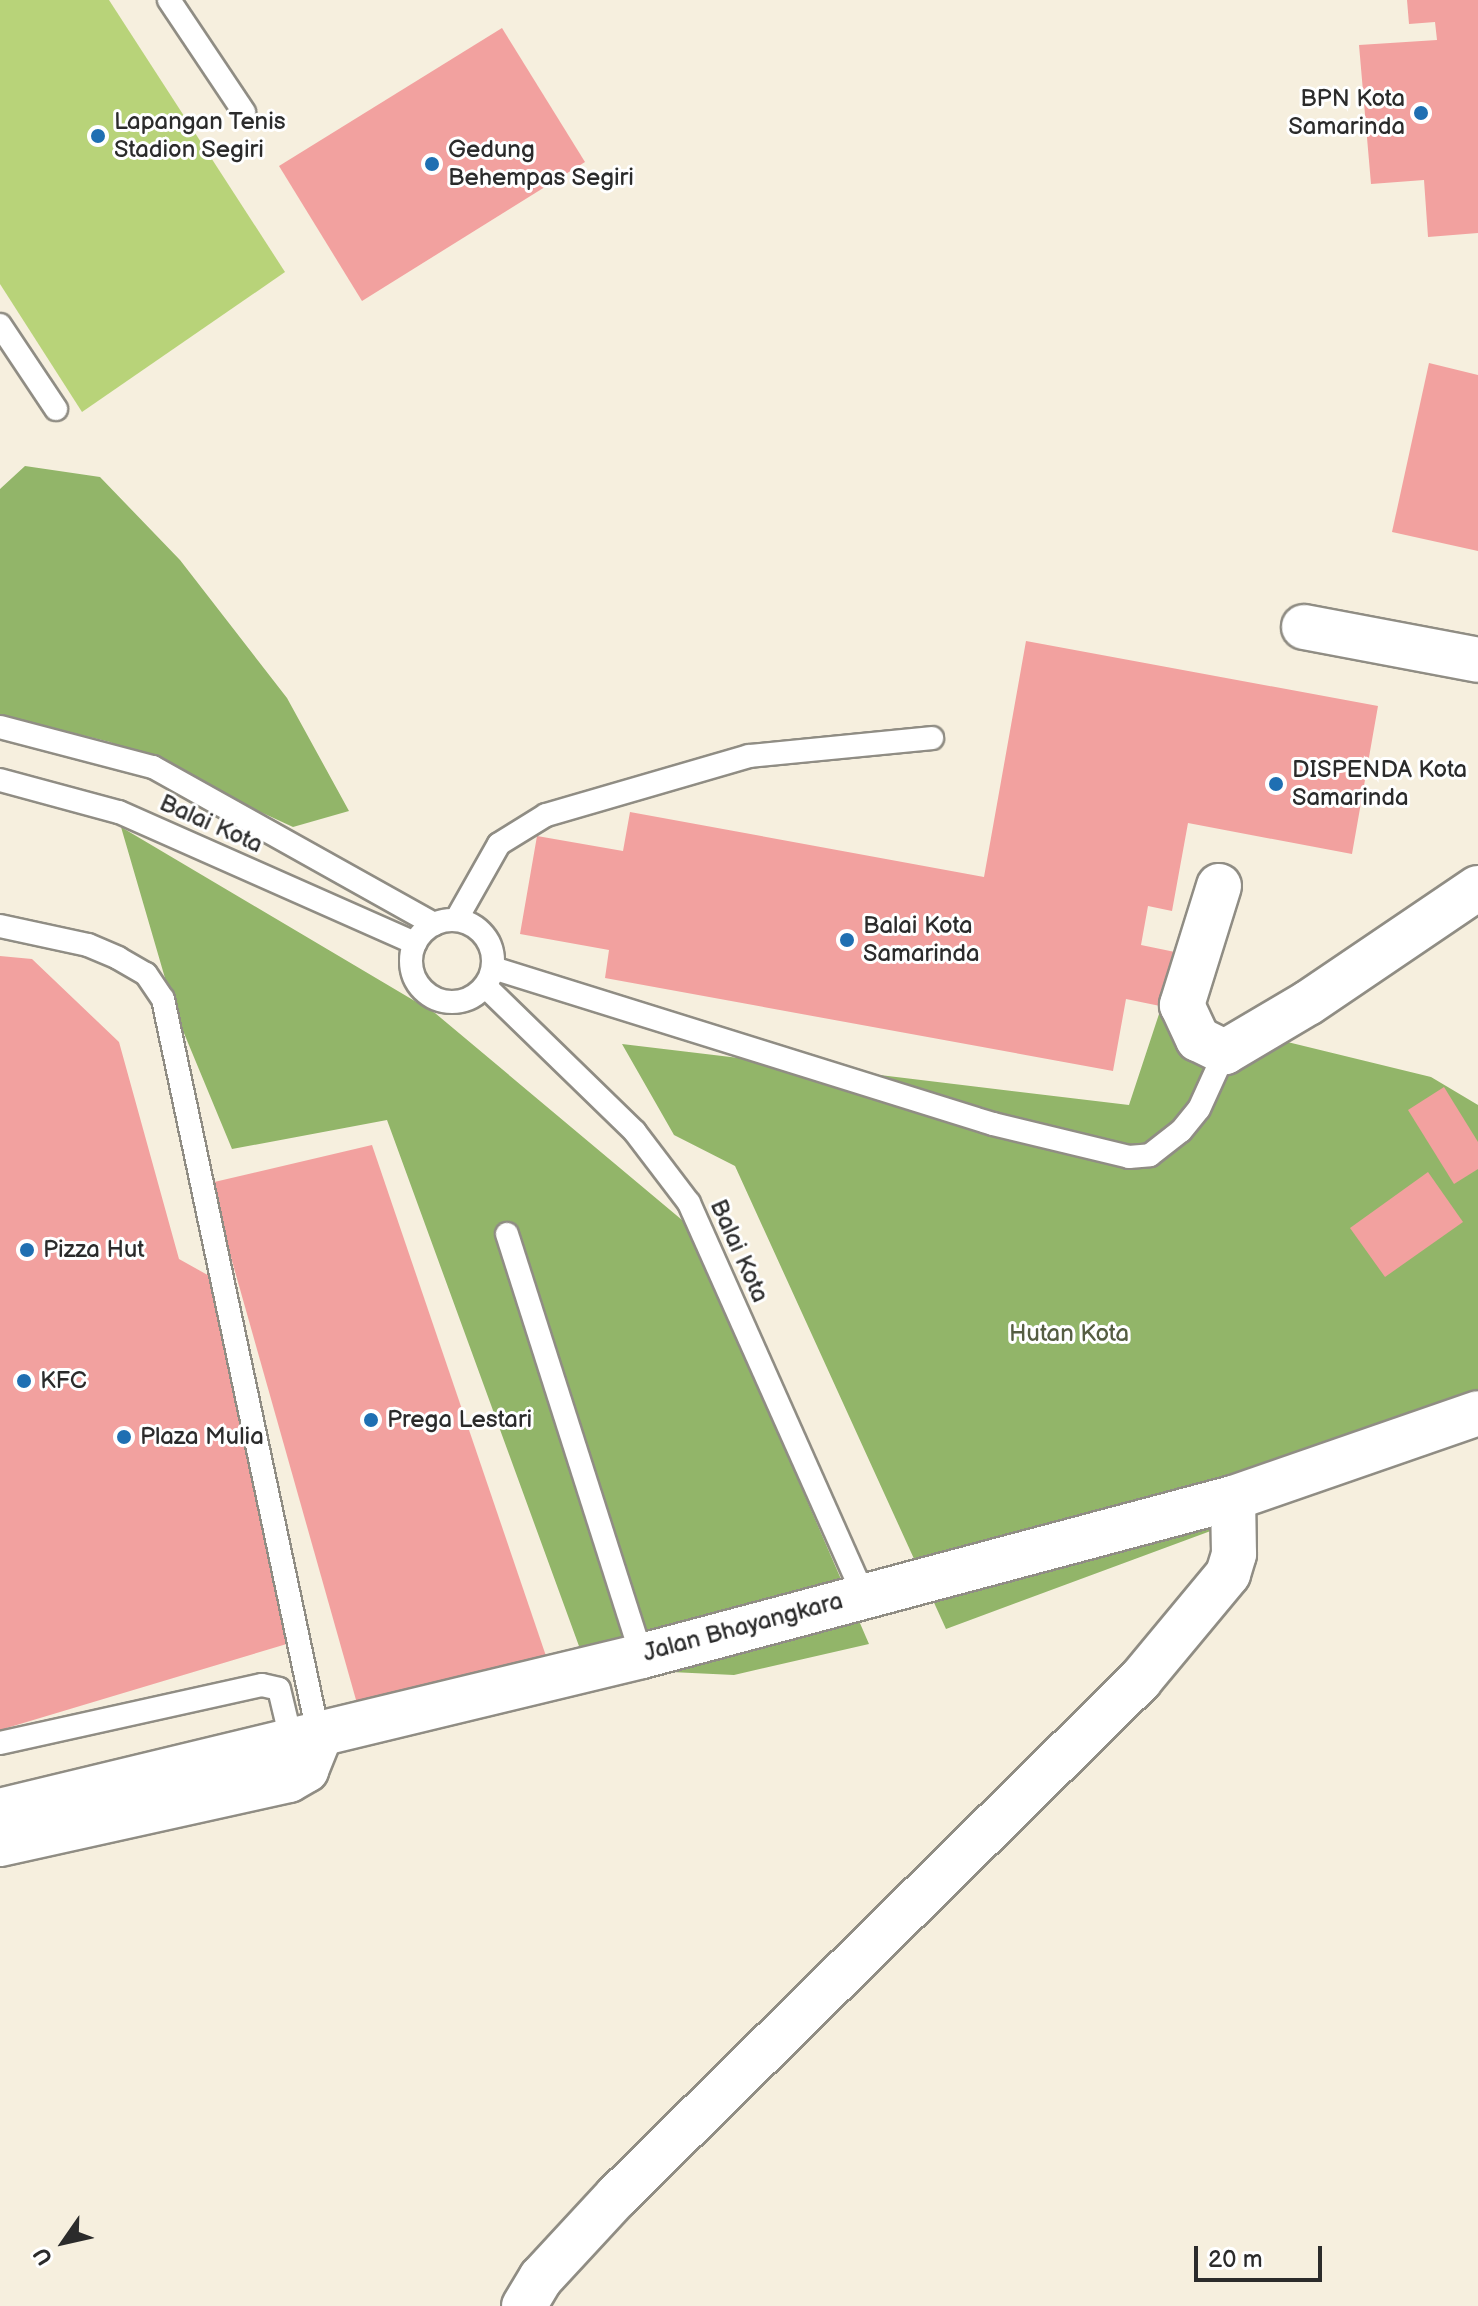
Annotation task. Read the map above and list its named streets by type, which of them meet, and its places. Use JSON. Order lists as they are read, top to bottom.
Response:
{
  "streets": {
    "street": ["Jalan Bhayangkara"],
    "lane": ["Balai Kota"]
  },
  "crossings": [
    ["Balai Kota", "Jalan Bhayangkara"]
  ],
  "parks": ["Hutan Kota"],
  "places": [
    "BPN Kota Samarinda",
    "Lapangan Tenis Stadion Segiri",
    "Gedung Behempas Segiri",
    "DISPENDA Kota Samarinda",
    "Balai Kota Samarinda",
    "Pizza Hut",
    "KFC",
    "Prega Lestari",
    "Plaza Mulia"
  ],
  "scale_bar": "20 m",
  "north": "bottom left"
}
